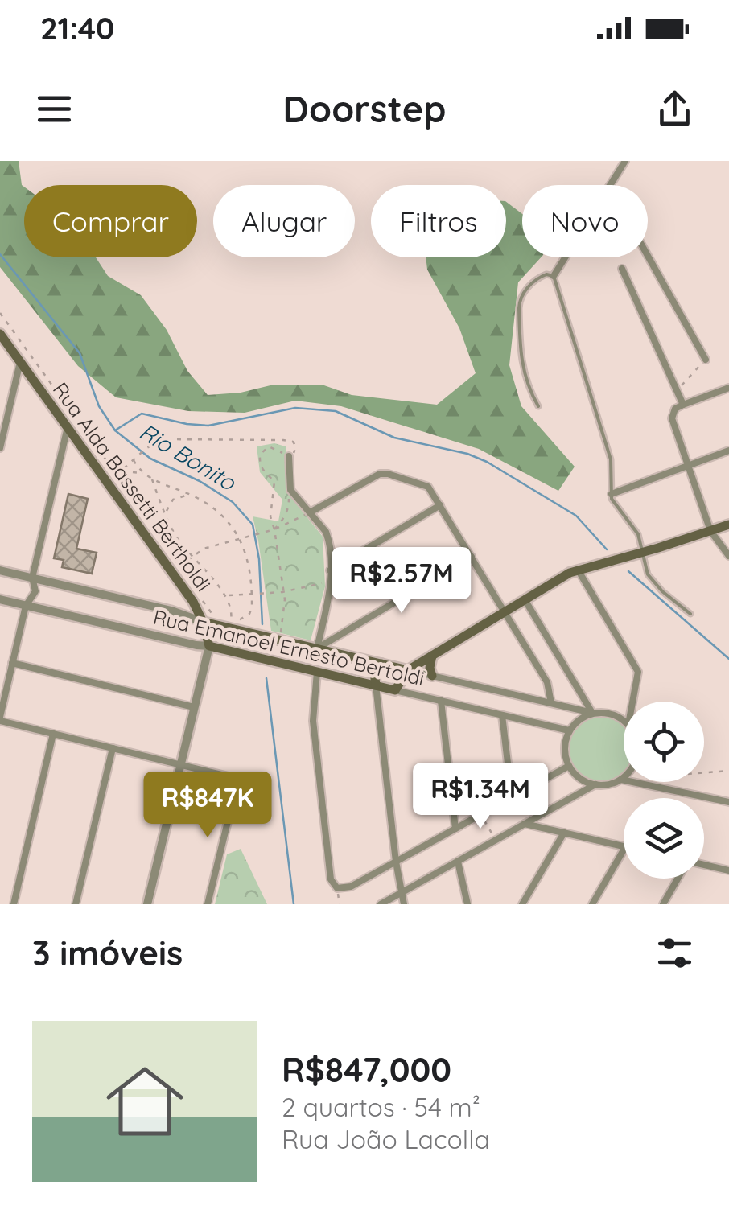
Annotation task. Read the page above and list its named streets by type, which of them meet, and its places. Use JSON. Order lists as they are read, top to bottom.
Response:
{
  "streets": {
    "main road": ["Rua Alda Bassetti Bertholdi", "Rua Emanoel Ernesto Bertoldi"]
  },
  "crossings": [
    ["Rua Alda Bassetti Bertholdi", "Rua Emanoel Ernesto Bertoldi"]
  ],
  "water": ["Rio Bonito"],
  "page": {
    "status": "21:40",
    "header": "Doorstep",
    "chip": [
      "Comprar",
      "Alugar",
      "Filtros",
      "Novo"
    ],
    "price": ["R$2.57M", "R$1.34M", "R$847K"],
    "heading": "3 imóveis",
    "list": [
      {
        "name": "R$847,000",
        "note": "2 quartos · 54 m² · Rua João Lacolla"
      }
    ]
  }
}
